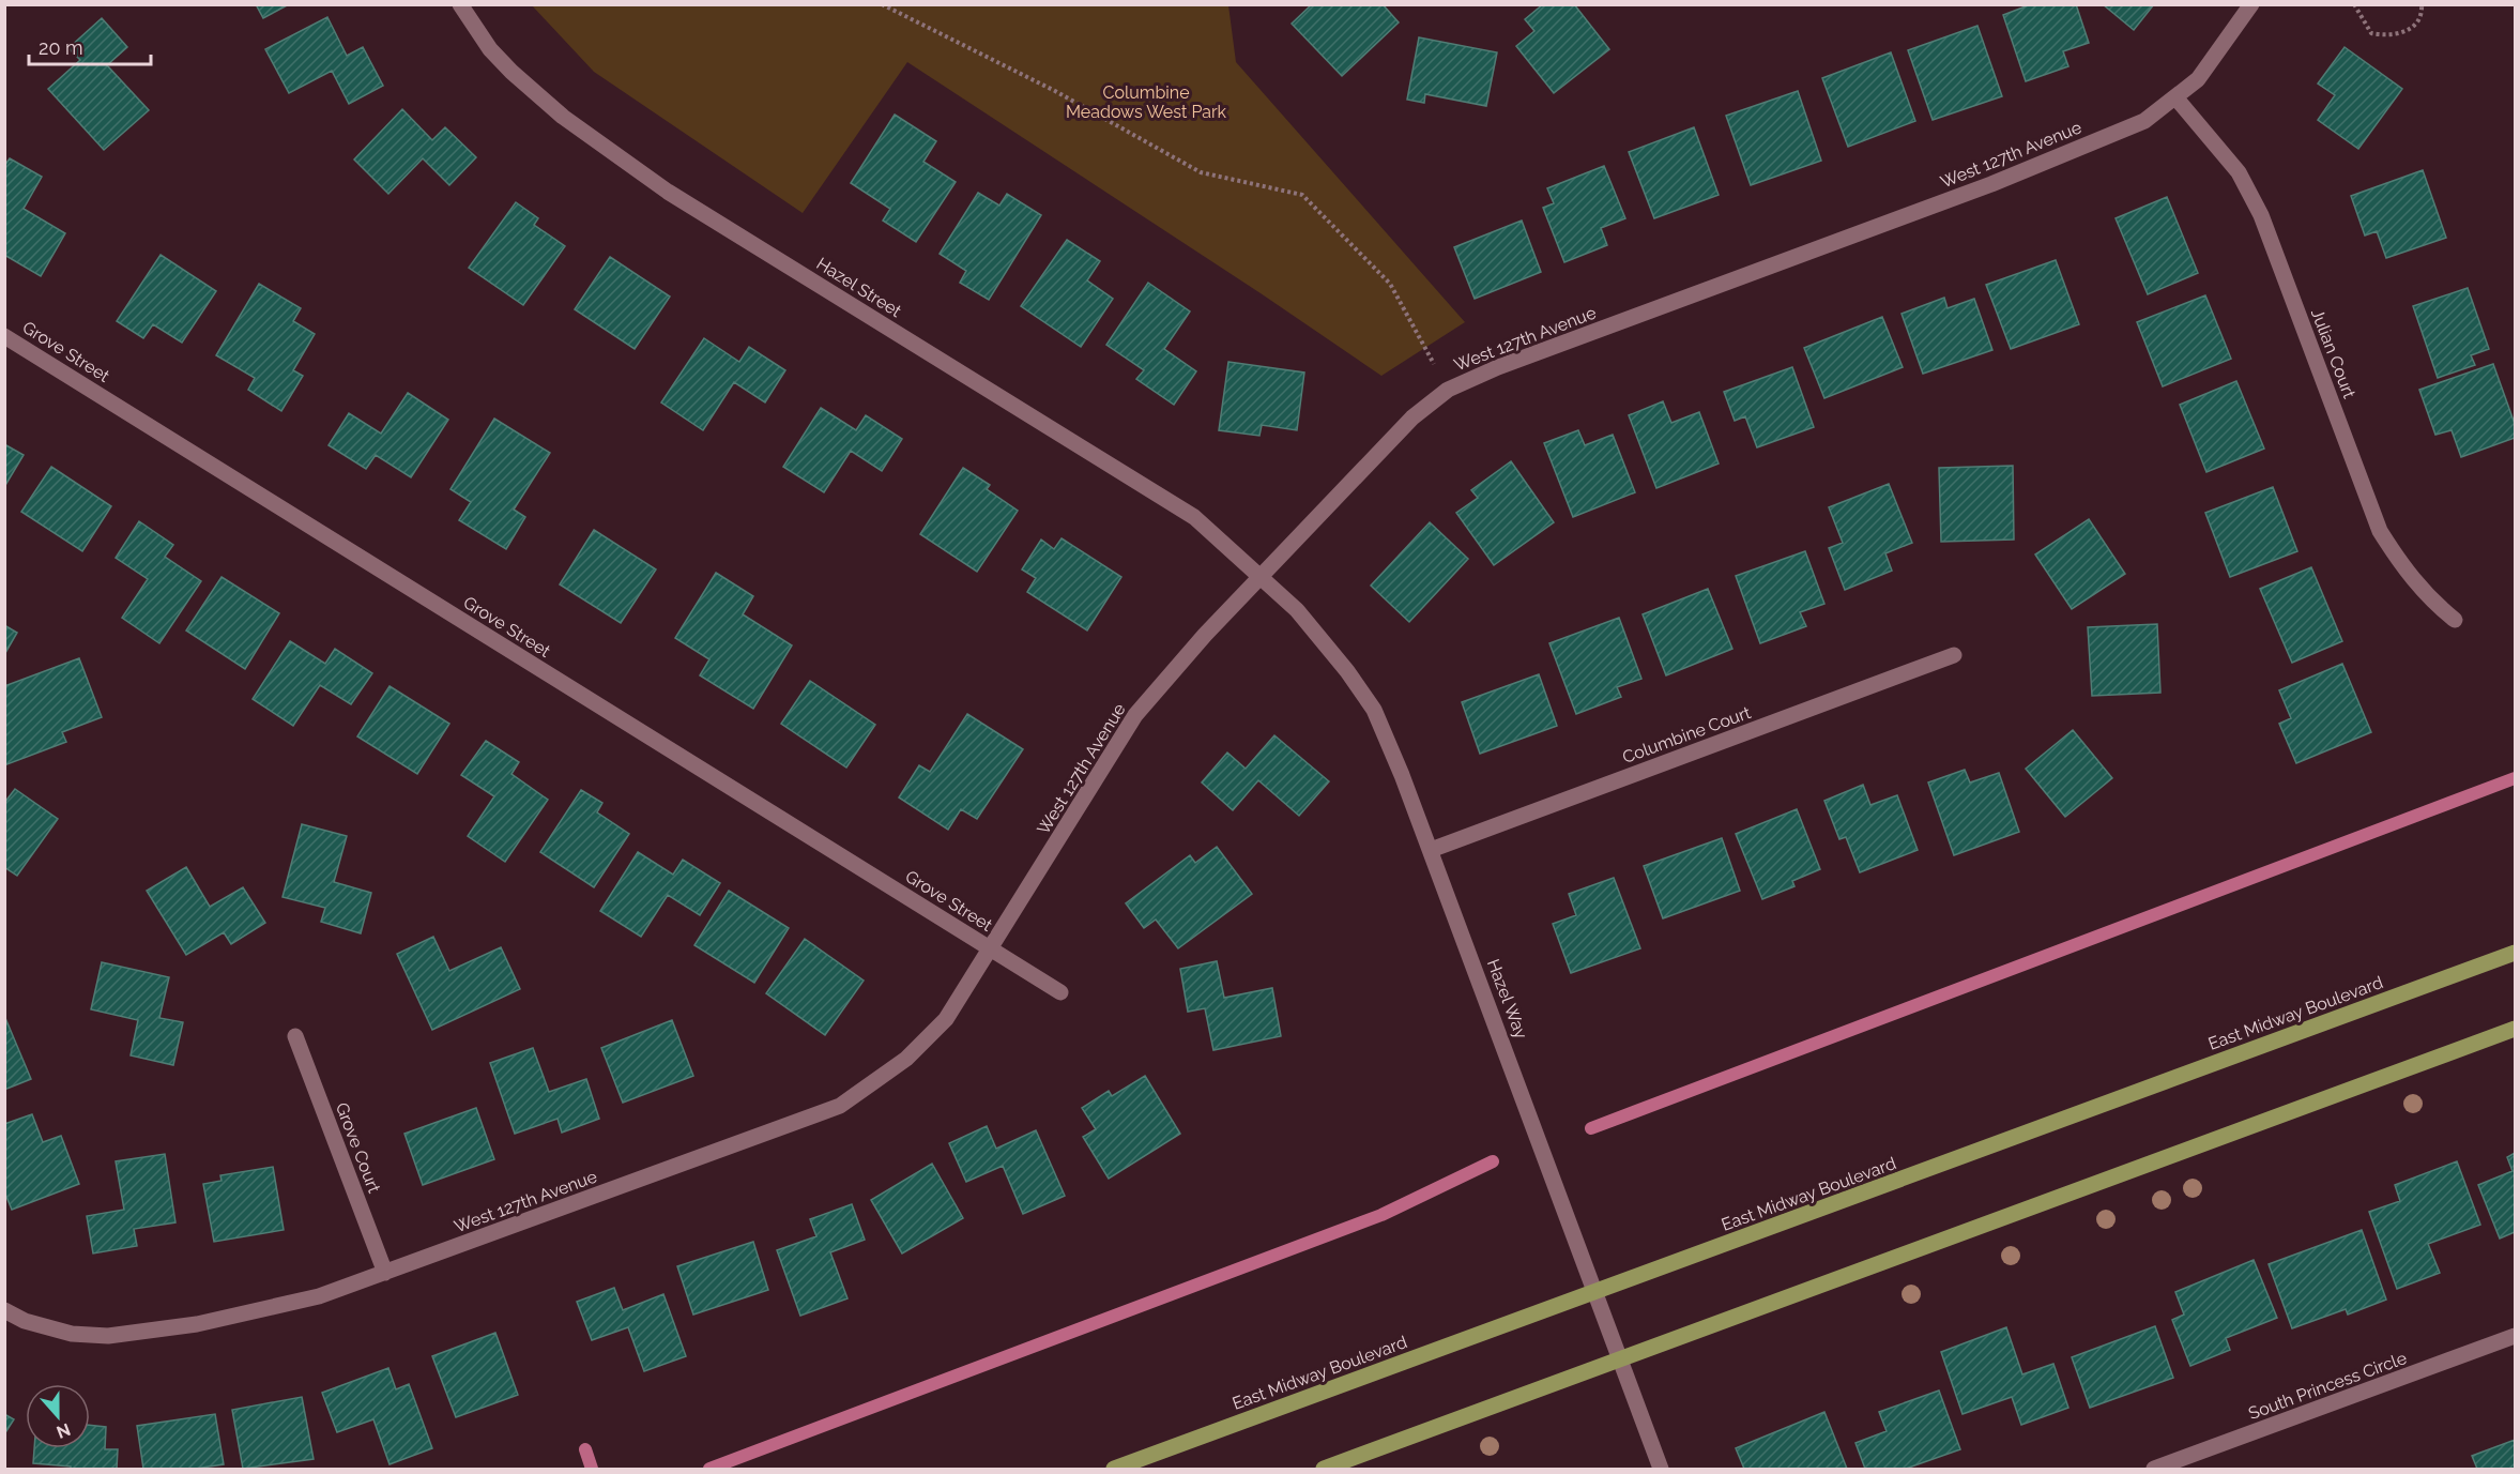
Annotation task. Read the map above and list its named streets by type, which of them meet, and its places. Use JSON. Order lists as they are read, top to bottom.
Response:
{
  "streets": {
    "main road": ["East Midway Boulevard"],
    "street": [
      "West 127th Avenue",
      "Hazel Street",
      "Grove Street",
      "Julian Court",
      "Columbine Court",
      "Hazel Way",
      "Grove Court",
      "South Princess Circle"
    ]
  },
  "crossings": [
    ["West 127th Avenue", "Hazel Street"],
    ["West 127th Avenue", "Grove Street"],
    ["West 127th Avenue", "Julian Court"],
    ["West 127th Avenue", "Hazel Way"],
    ["West 127th Avenue", "Grove Court"],
    ["Hazel Street", "Hazel Way"],
    ["Columbine Court", "Hazel Way"],
    ["Hazel Way", "East Midway Boulevard"]
  ],
  "parks": ["Columbine Meadows West Park"],
  "scale_bar": "20 m",
  "north": "bottom"
}
